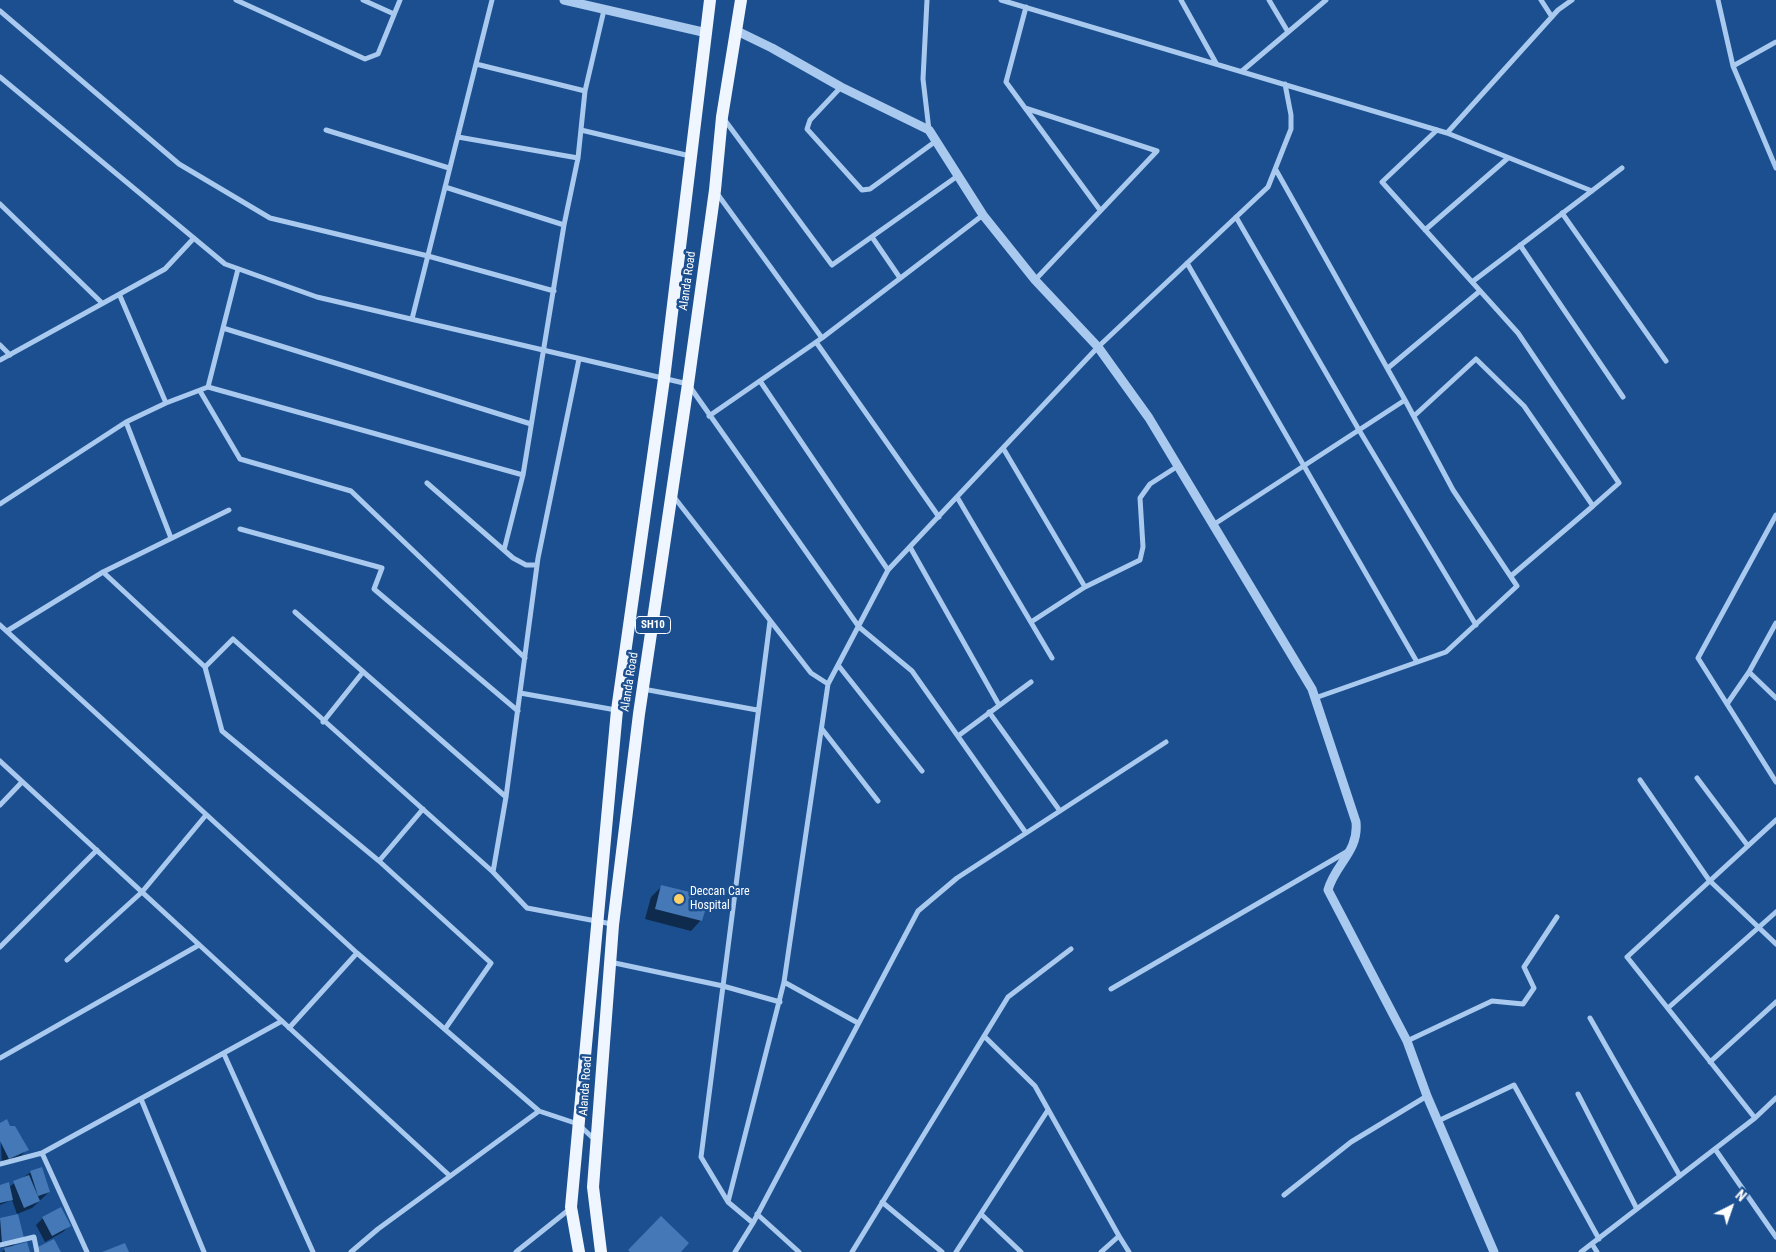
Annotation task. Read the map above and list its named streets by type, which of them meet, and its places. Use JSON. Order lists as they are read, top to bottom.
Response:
{
  "streets": {
    "main road": ["Alanda Road", "SH10"]
  },
  "places": ["Deccan Care Hospital"],
  "north": "top right"
}
